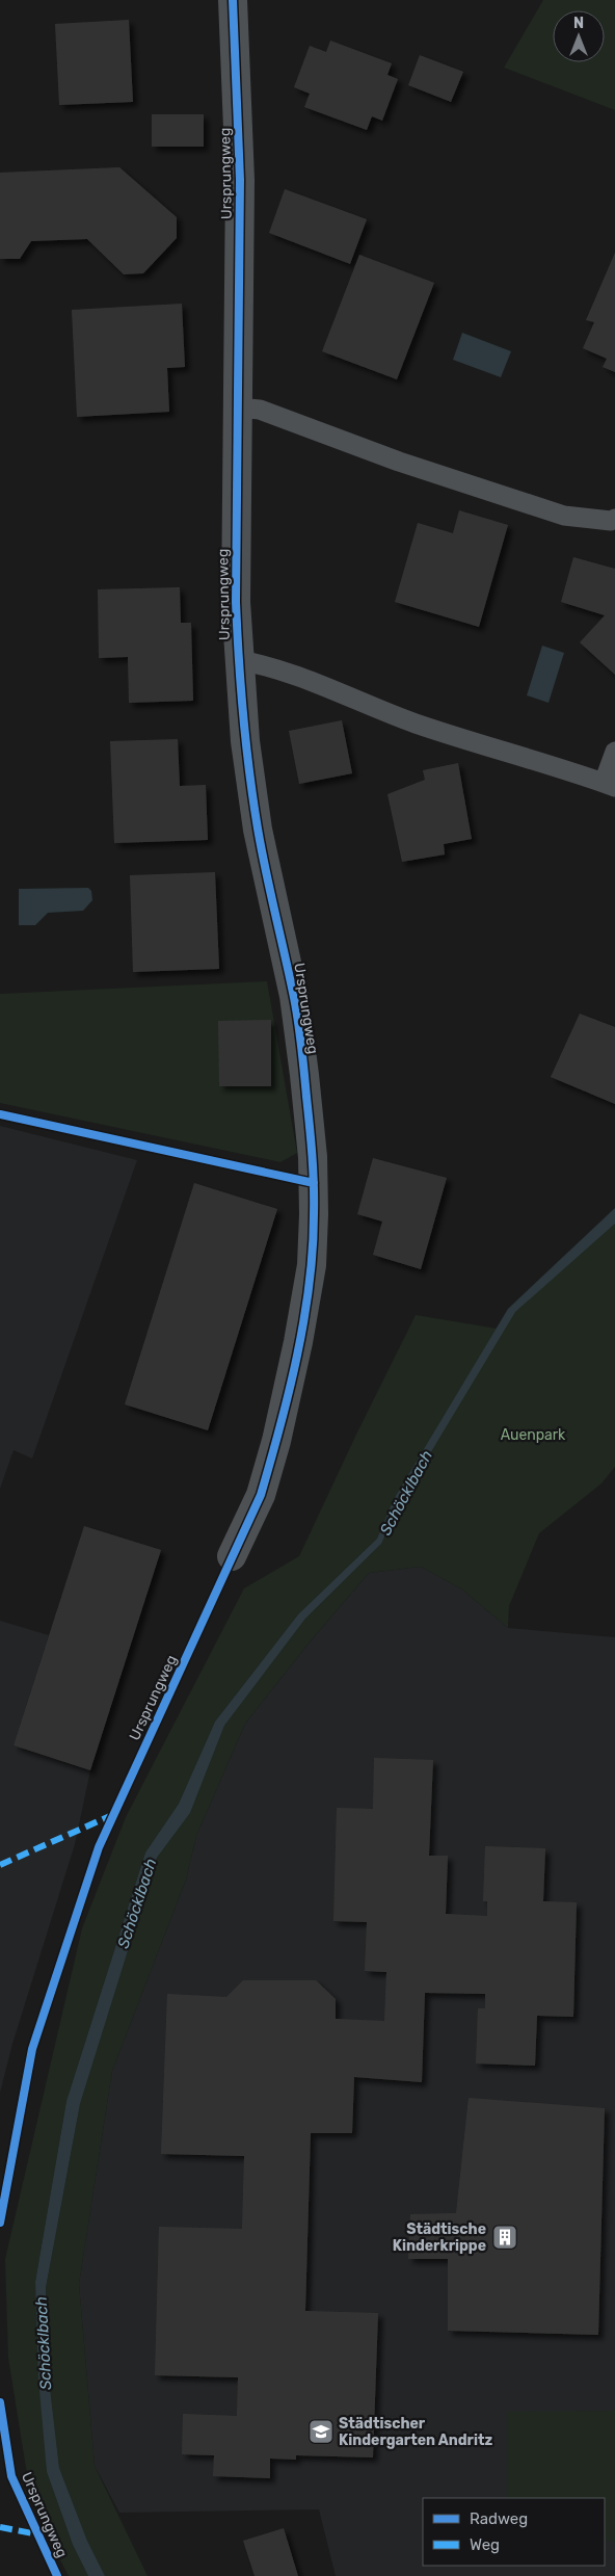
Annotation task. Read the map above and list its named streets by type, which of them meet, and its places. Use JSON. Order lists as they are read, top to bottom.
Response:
{
  "streets": {
    "street": ["Ursprungweg"]
  },
  "water": ["Schöcklbach"],
  "parks": ["Auenpark"],
  "places": {
    "building": ["Städtische Kinderkrippe"],
    "school or university": ["Städtischer Kindergarten Andritz"]
  },
  "legend": ["Radweg", "Weg"],
  "north": "top"
}
